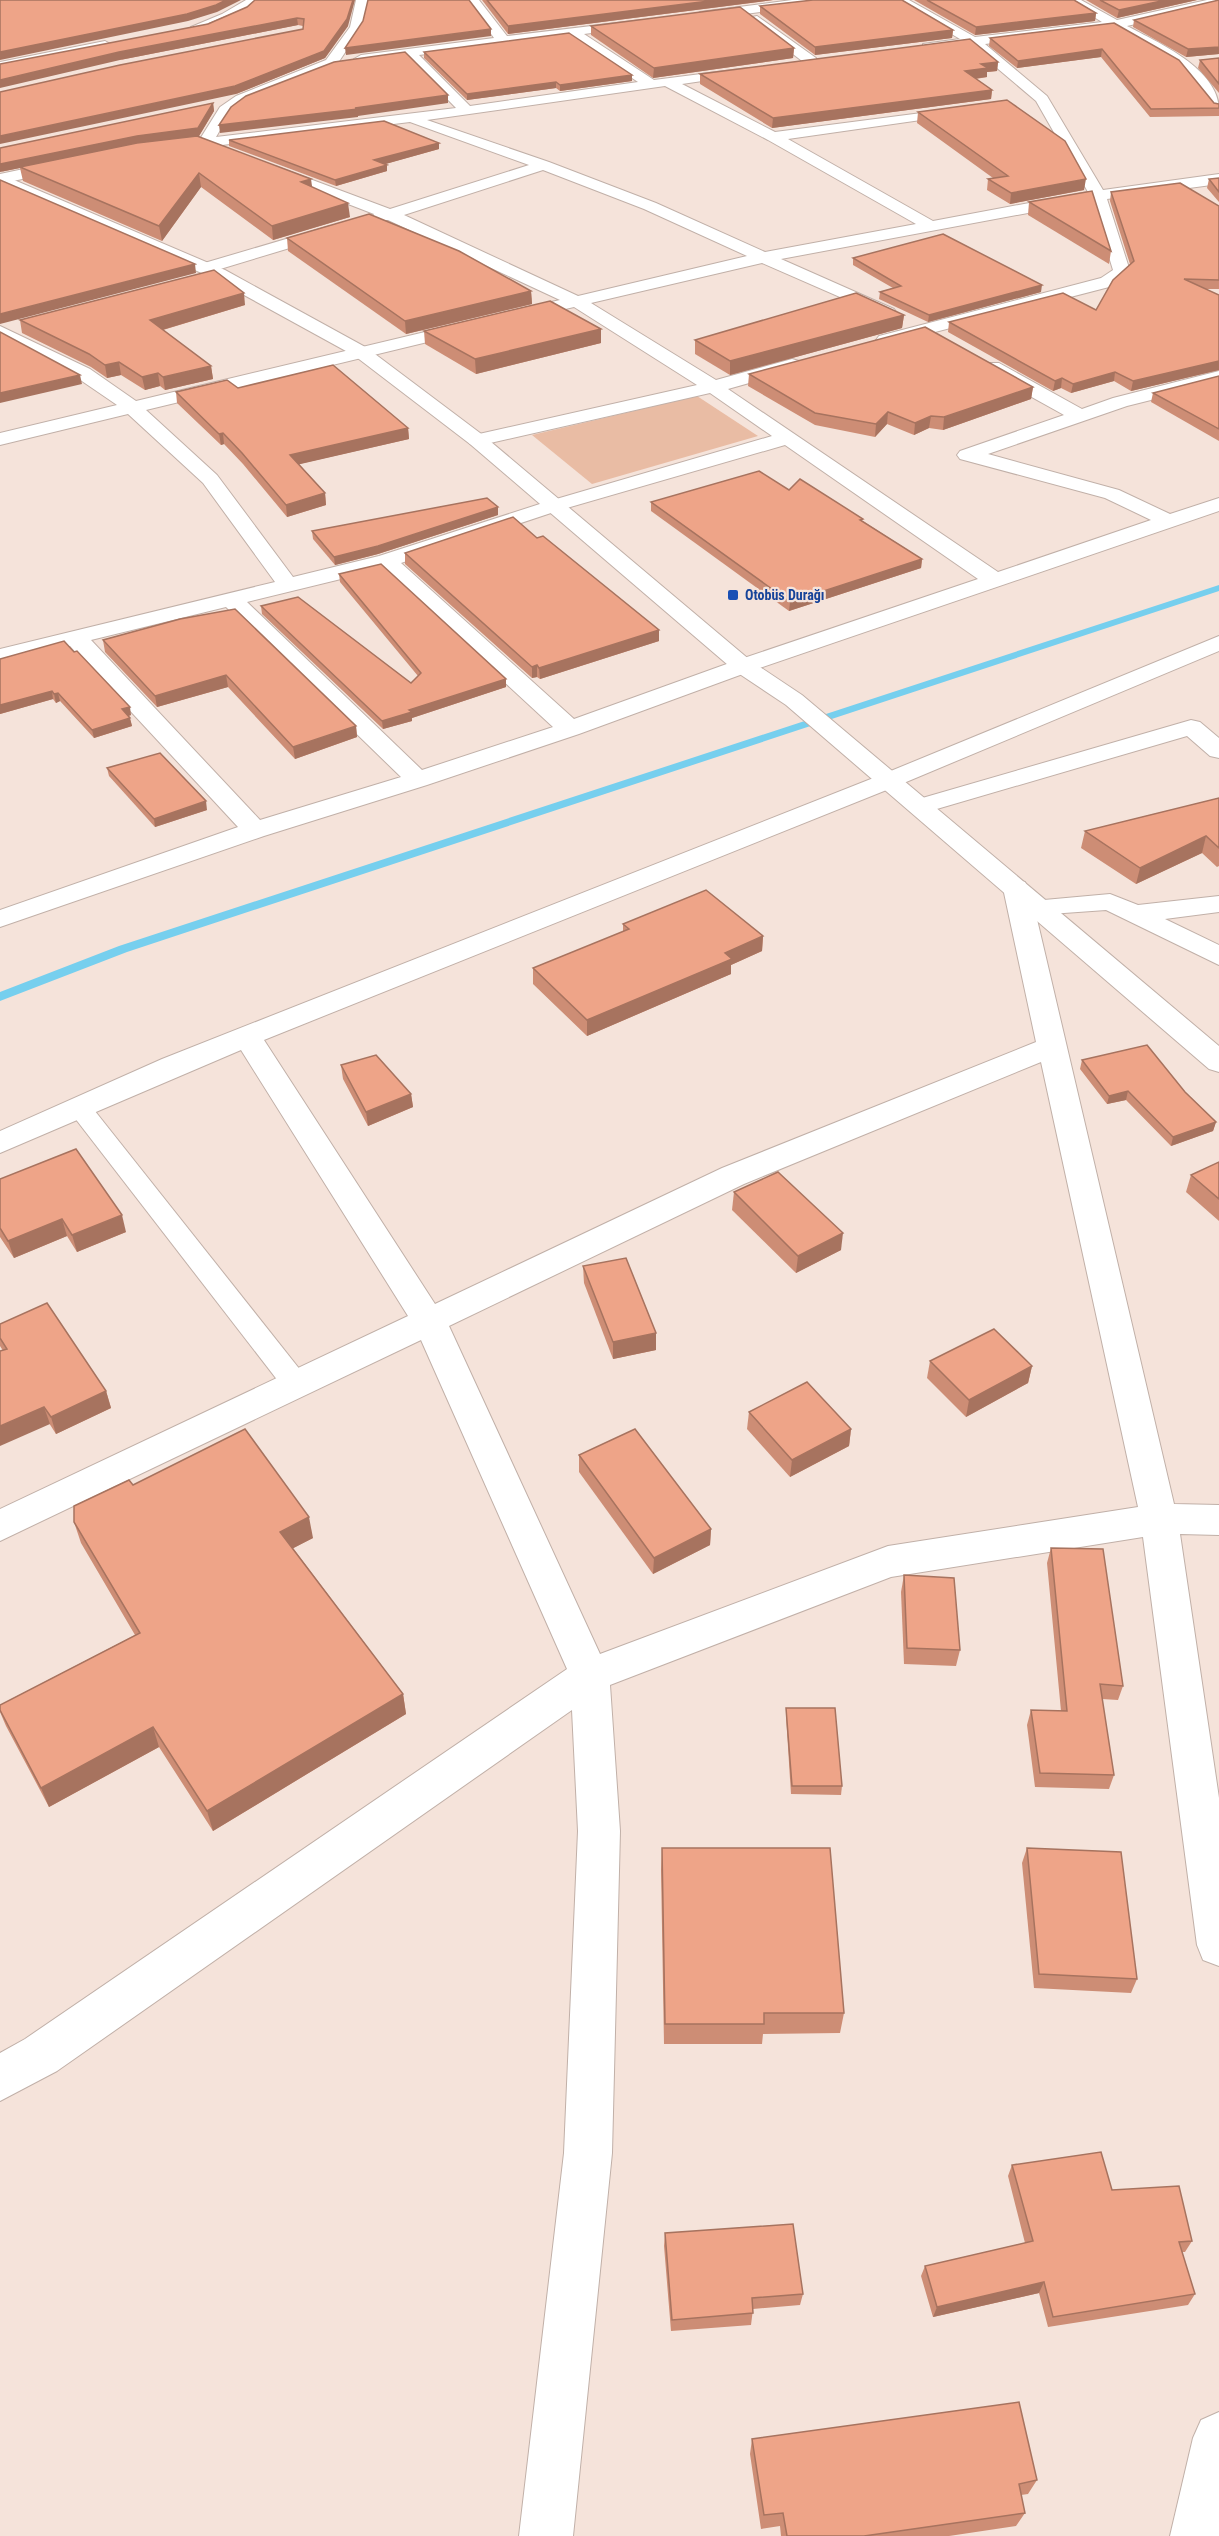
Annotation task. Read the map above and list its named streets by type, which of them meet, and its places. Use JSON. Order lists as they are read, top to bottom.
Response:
{
  "places": {
    "transit": ["Otobüs Durağı"]
  }
}
